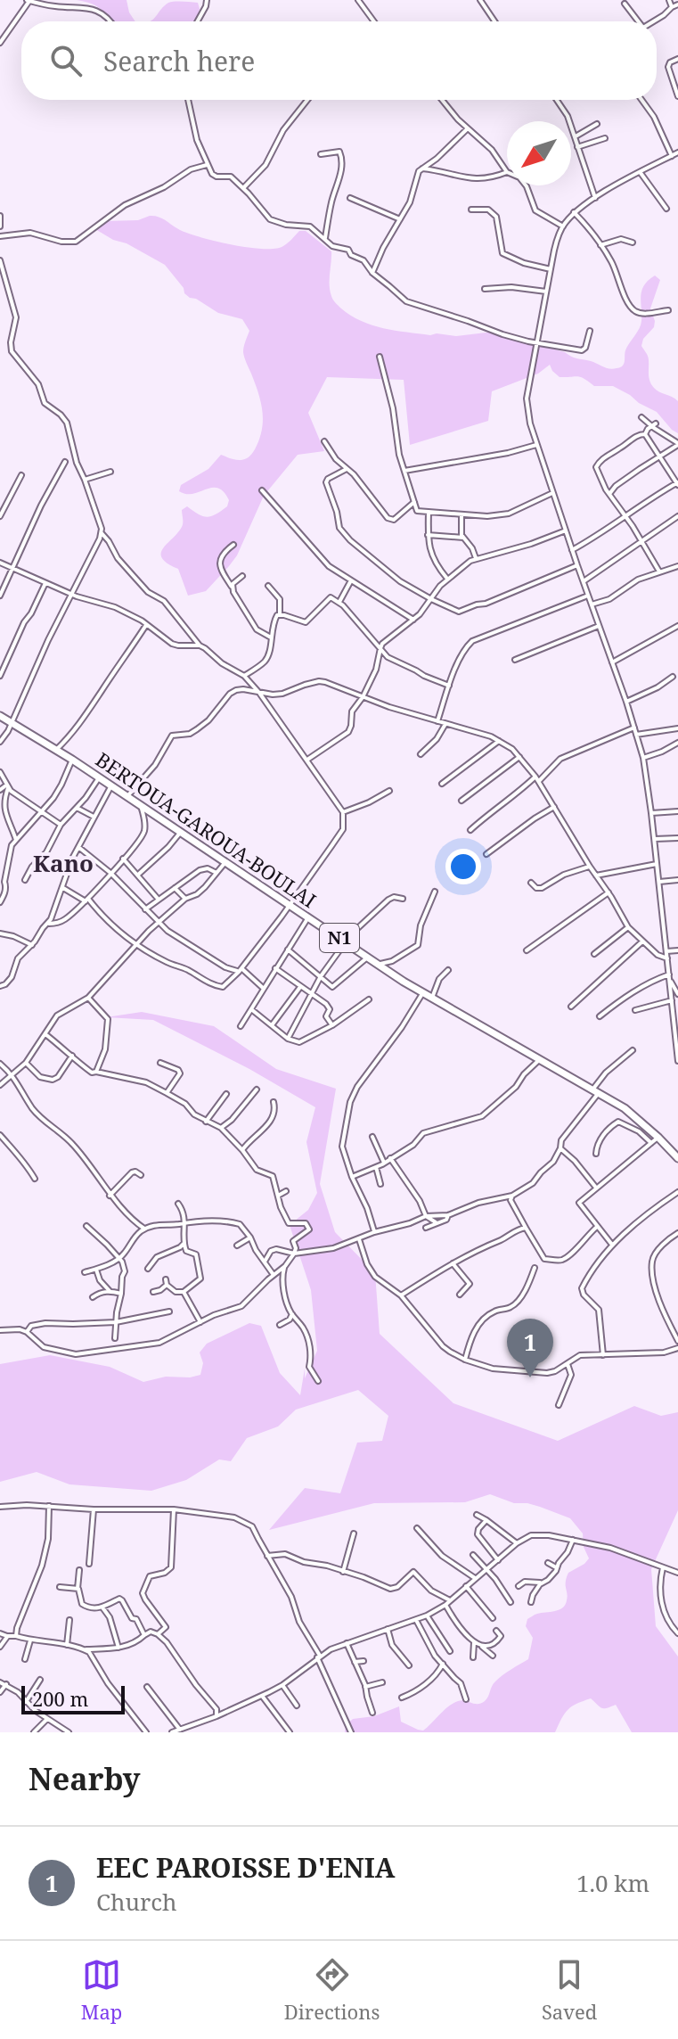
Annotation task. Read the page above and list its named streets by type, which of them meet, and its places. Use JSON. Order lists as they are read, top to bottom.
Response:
{
  "streets": {
    "highway": ["BERTOUA-GAROUA-BOULAI", "N1"]
  },
  "districts": ["Kano"],
  "scale_bar": "200 m",
  "north": "bottom left",
  "page": {
    "search": "Search here",
    "pins": "1",
    "scale": "200 m",
    "heading": "Nearby",
    "list": [
      {
        "mark": "1",
        "name": "EEC PAROISSE D'ENIA",
        "note": "Church",
        "value": "1.0 km"
      }
    ],
    "nav": ["Map", "Directions", "Saved"]
  }
}
